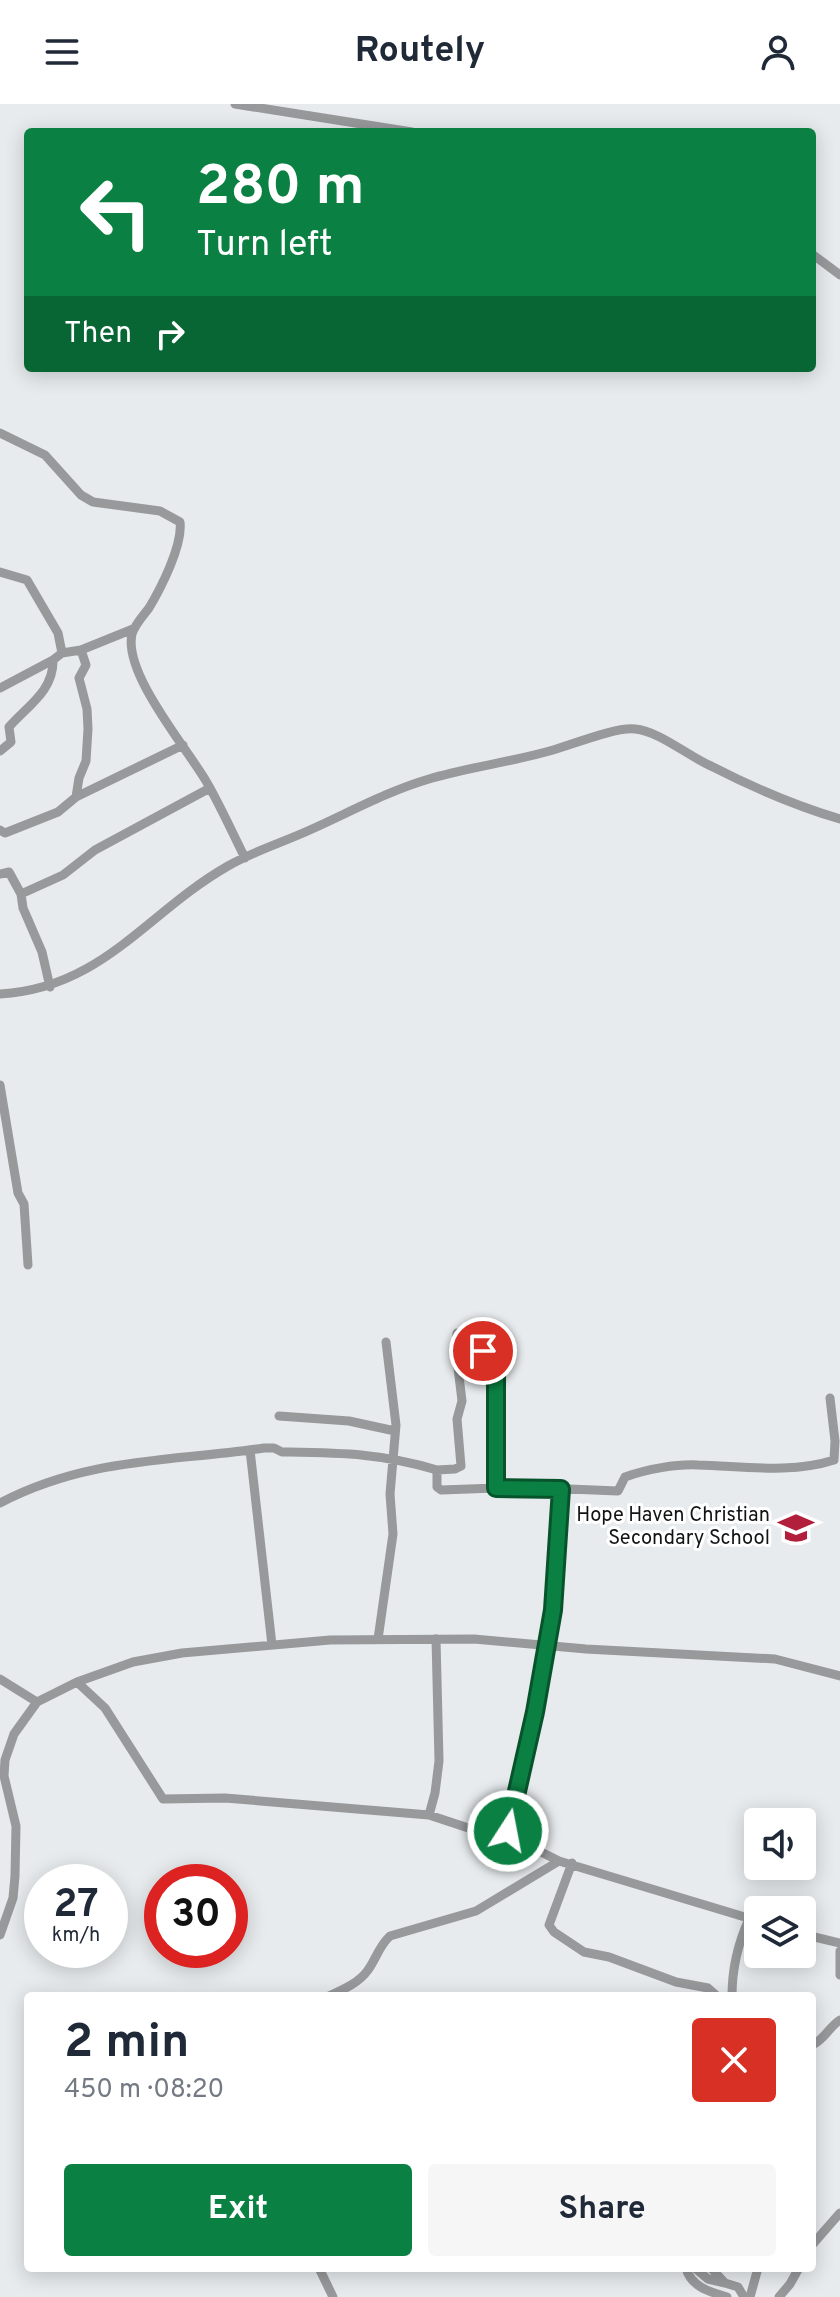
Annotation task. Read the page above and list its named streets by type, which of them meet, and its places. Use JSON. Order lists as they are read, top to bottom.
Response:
{
  "places": {
    "school or university": ["Hope Haven Christian Secondary School"]
  },
  "page": {
    "header": "Routely",
    "turn": ["280 m", "Turn left"],
    "then": "Then",
    "speed": "27 km/h",
    "limit": "30",
    "heading": ["2 min", "450 m · 08:20"],
    "buttons": ["Exit", "Share"]
  }
}
